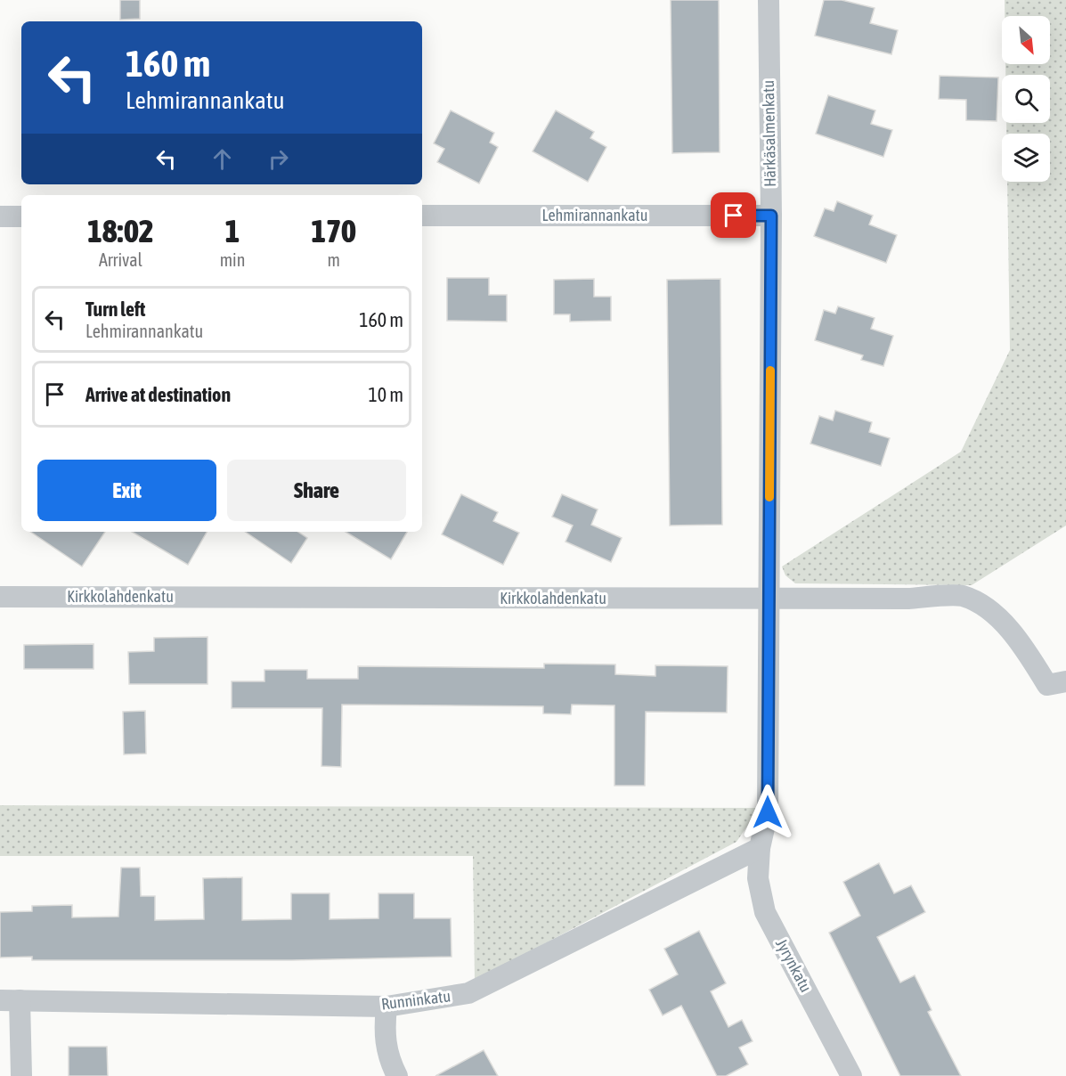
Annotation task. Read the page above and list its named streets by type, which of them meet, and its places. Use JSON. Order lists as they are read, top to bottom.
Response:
{
  "streets": {
    "street": [
      "Härkäsalmenkatu",
      "Lehmirannankatu",
      "Kirkkolahdenkatu",
      "Jyrynkatu",
      "Runninkatu"
    ]
  },
  "crossings": [
    ["Härkäsalmenkatu", "Lehmirannankatu"],
    ["Härkäsalmenkatu", "Kirkkolahdenkatu"],
    ["Härkäsalmenkatu", "Jyrynkatu"],
    ["Härkäsalmenkatu", "Runninkatu"],
    ["Jyrynkatu", "Runninkatu"]
  ],
  "north": "bottom right",
  "page": {
    "turn": ["160 m", "Lehmirannankatu"],
    "eta": [
      "18:02",
      "Arrival",
      "1",
      "min",
      "170",
      "m"
    ],
    "list": [
      {
        "name": "Turn left",
        "note": "Lehmirannankatu",
        "value": "160 m"
      },
      {
        "name": "Arrive at destination",
        "value": "10 m"
      }
    ],
    "buttons": ["Exit", "Share"]
  }
}
